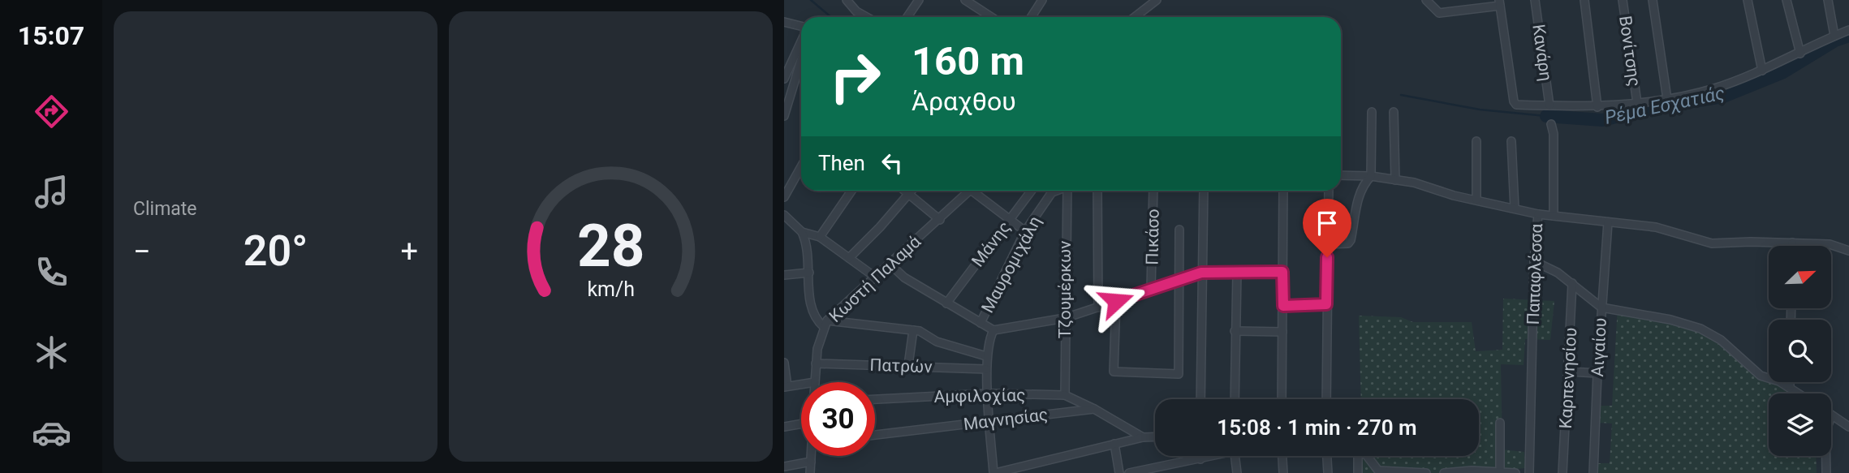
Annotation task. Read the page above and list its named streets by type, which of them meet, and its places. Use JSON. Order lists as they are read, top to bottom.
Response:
{
  "streets": {
    "street": [
      "Βονίτσης",
      "Κανάρη",
      "Πικάσο",
      "Μάνης",
      "Μαυρομιχάλη",
      "Παπαφλέσσα",
      "Κωστή Παλαμά",
      "Τζουμέρκων",
      "Αιγαίου",
      "Πατρών",
      "Καρπενησίου",
      "Αμφιλοχίας",
      "Μαγνησίας"
    ]
  },
  "crossings": [
    ["Μαυρομιχάλη", "Πατρών"],
    ["Μαυρομιχάλη", "Αμφιλοχίας"],
    ["Μαυρομιχάλη", "Μαγνησίας"],
    ["Κωστή Παλαμά", "Πατρών"],
    ["Τζουμέρκων", "Αμφιλοχίας"],
    ["Αμφιλοχίας", "Μαγνησίας"]
  ],
  "water": ["Ρέμα Εσχατιάς"],
  "north": "top right",
  "page": {
    "tabs": "15:07",
    "tile": "Climate",
    "turn": ["160 m", "Άραχθου"],
    "then": "Then",
    "heat": ["−", "20°", "+"],
    "limit": "30",
    "trip": "15:08 · 1 min · 270 m",
    "gauge": ["28", "km/h"]
  }
}
